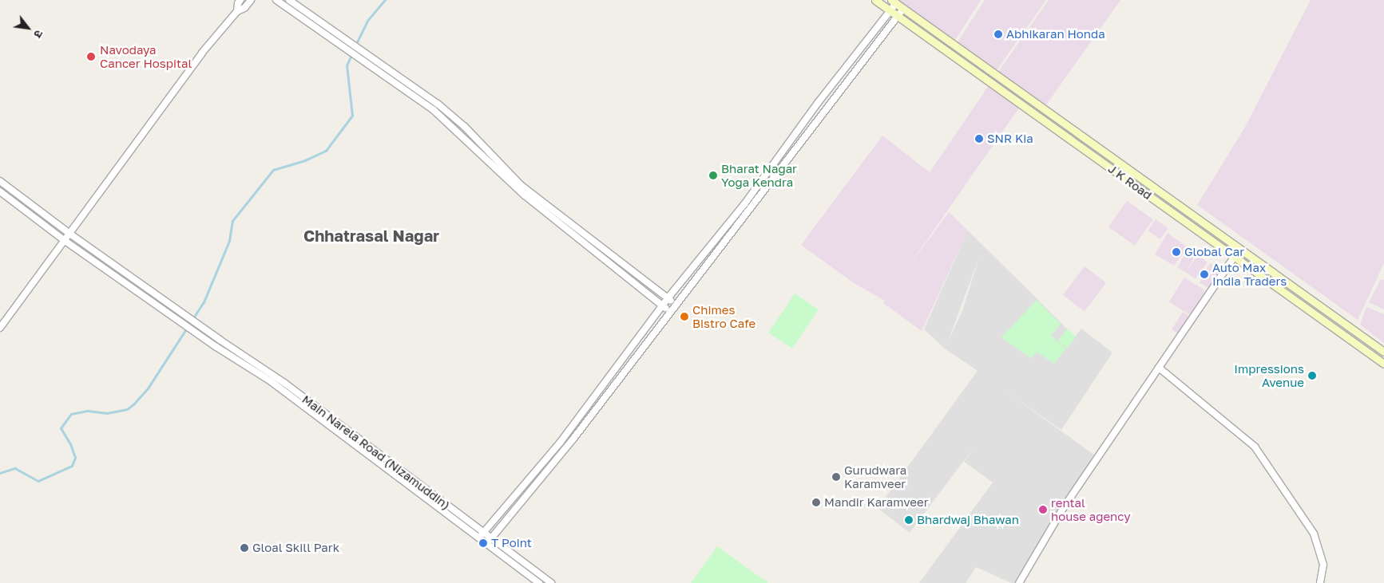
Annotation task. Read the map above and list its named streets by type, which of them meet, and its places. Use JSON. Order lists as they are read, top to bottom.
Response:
{
  "streets": {
    "main road": ["J K Road"],
    "street": ["Main Narela Road (Nizamuddin)"]
  },
  "districts": ["Chhatrasal Nagar"],
  "places": [
    "Abhikaran Honda",
    "Navodaya Cancer Hospital",
    "SNR Kia",
    "Bharat Nagar Yoga Kendra",
    "Global Car",
    "Auto Max India Traders",
    "Chimes Bistro Cafe",
    "Impressions Avenue",
    "Gurudwara Karamveer",
    "Mandir Karamveer",
    "rental house agency",
    "Bhardwaj Bhawan",
    "T Point",
    "Gloal Skill Park"
  ],
  "north": "bottom right"
}
